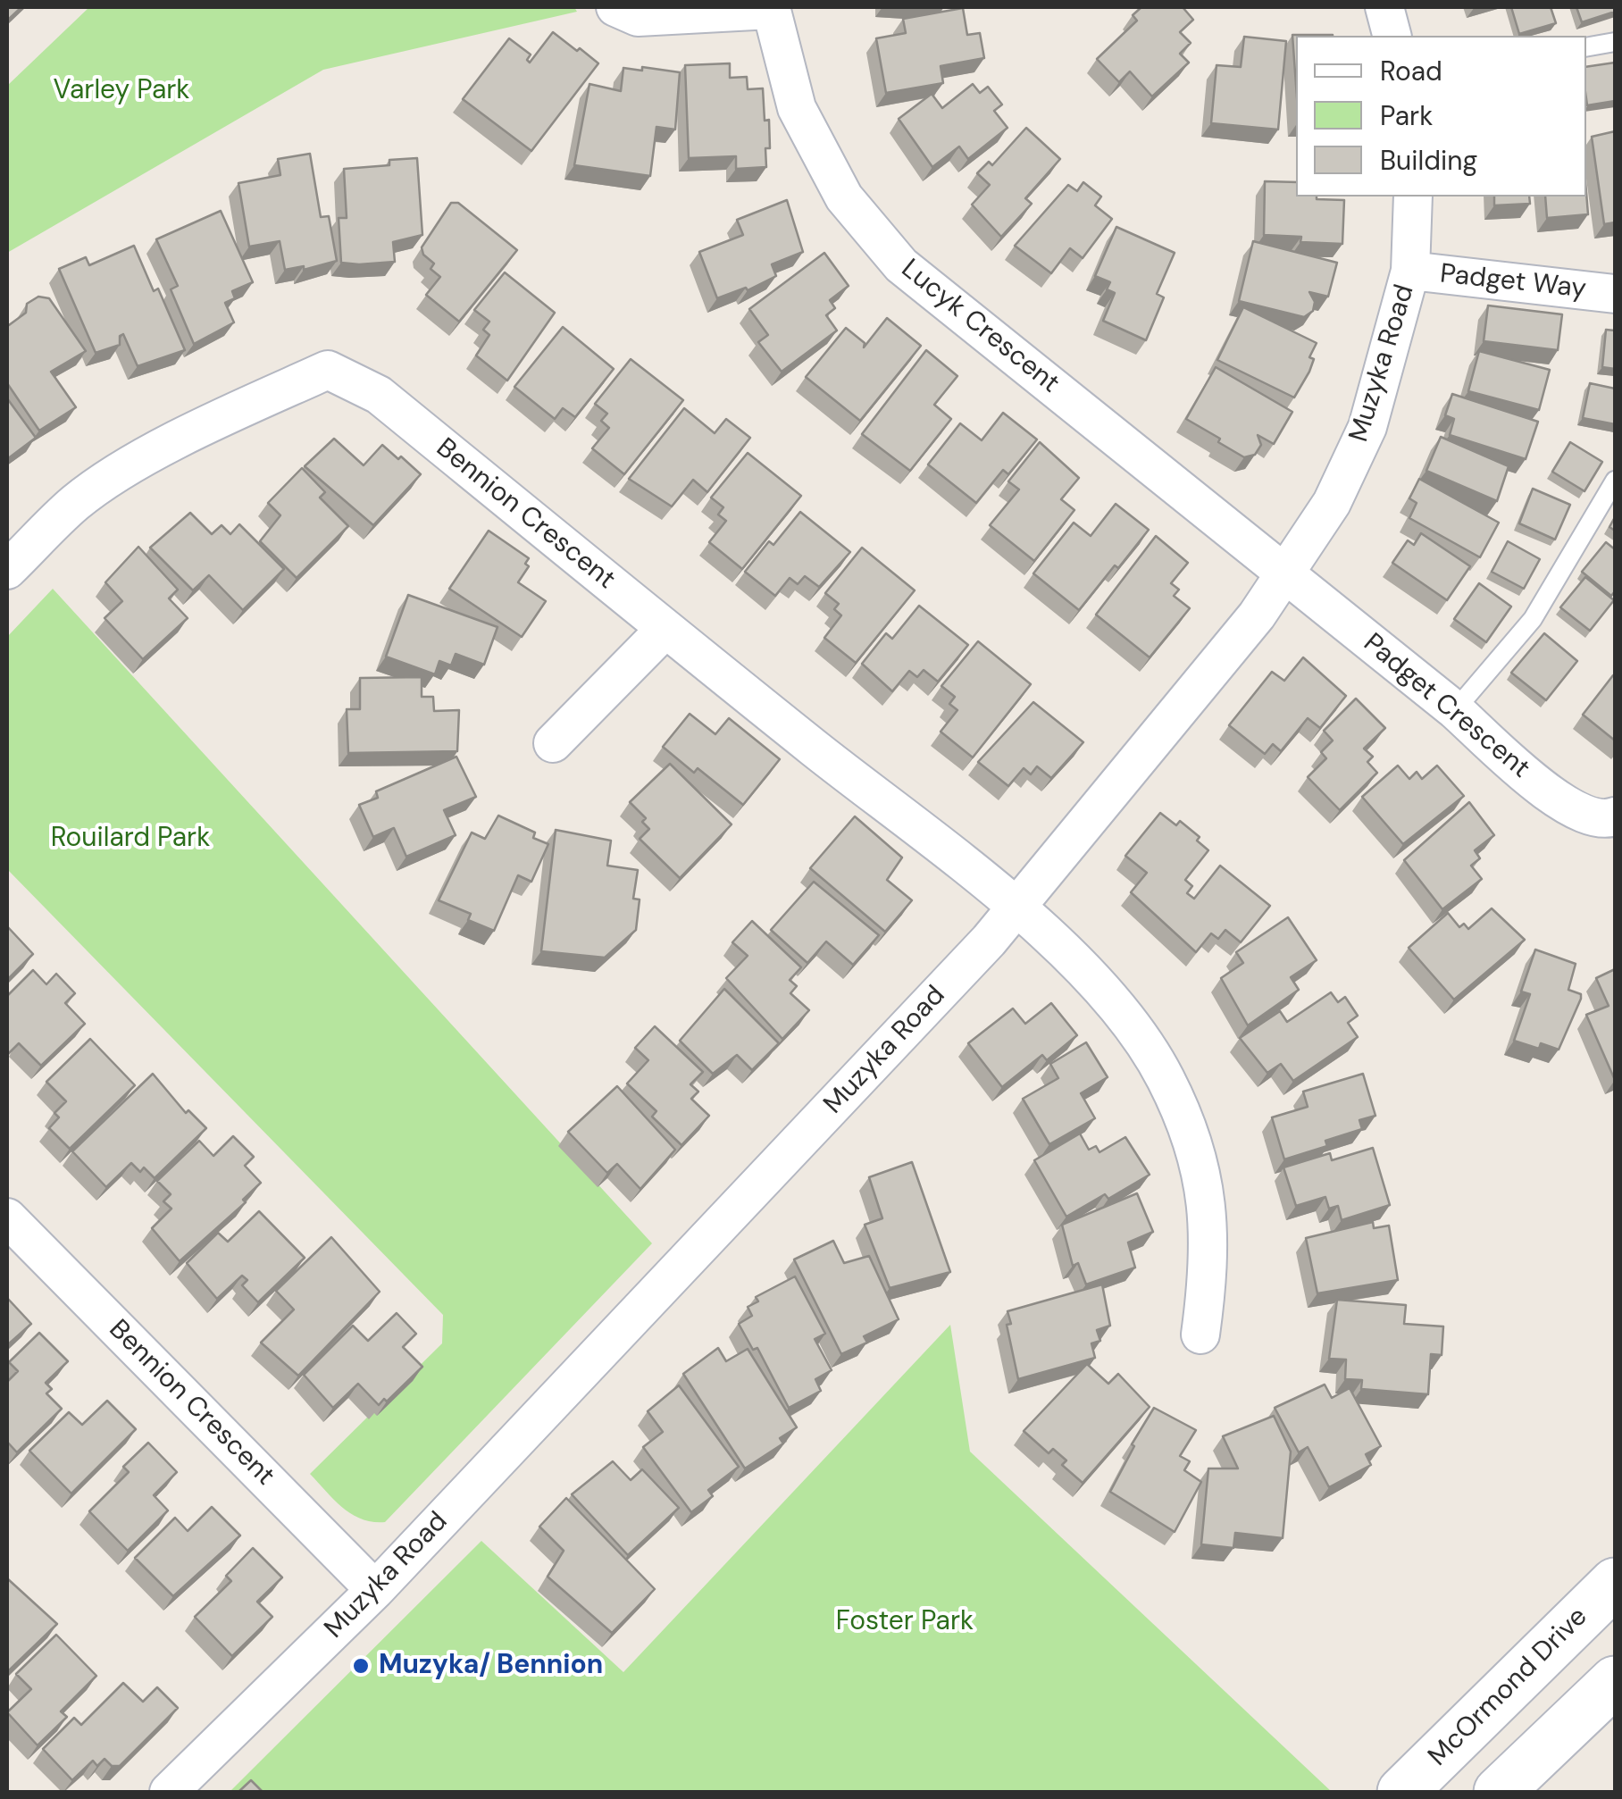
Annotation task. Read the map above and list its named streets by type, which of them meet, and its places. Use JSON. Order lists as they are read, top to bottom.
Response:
{
  "streets": {
    "main road": ["McOrmond Drive"],
    "street": [
      "Padget Way",
      "Lucyk Crescent",
      "Muzyka Road",
      "Bennion Crescent",
      "Padget Crescent"
    ]
  },
  "crossings": [
    ["Padget Way", "Muzyka Road"],
    ["Lucyk Crescent", "Muzyka Road"],
    ["Lucyk Crescent", "Padget Crescent"],
    ["Muzyka Road", "Bennion Crescent"],
    ["Muzyka Road", "Padget Crescent"]
  ],
  "parks": ["Varley Park", "Rouilard Park", "Foster Park"],
  "places": ["Muzyka/ Bennion"],
  "legend": ["Road", "Park", "Building"]
}
